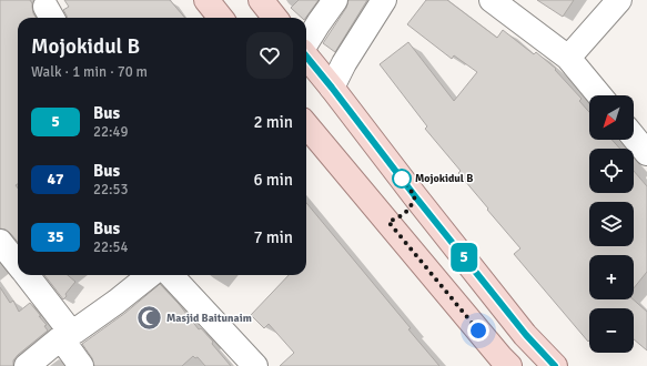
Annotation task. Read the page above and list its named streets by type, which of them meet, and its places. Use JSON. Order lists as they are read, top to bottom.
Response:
{
  "places": {
    "other": ["Mojokidul B"],
    "mosque": ["Masjid Baitunaim"]
  },
  "lines": ["bus line 5"],
  "north": "bottom left",
  "page": {
    "on_map": "5",
    "heading": ["Mojokidul B", "Walk · 1 min · 70 m"],
    "list": [
      {
        "mark": "5",
        "name": "Bus",
        "note": "22:49",
        "value": "2 min"
      },
      {
        "mark": "47",
        "name": "Bus",
        "note": "22:53",
        "value": "6 min"
      },
      {
        "mark": "35",
        "name": "Bus",
        "note": "22:54",
        "value": "7 min"
      }
    ],
    "map_buttons": ["+", "−"]
  }
}
